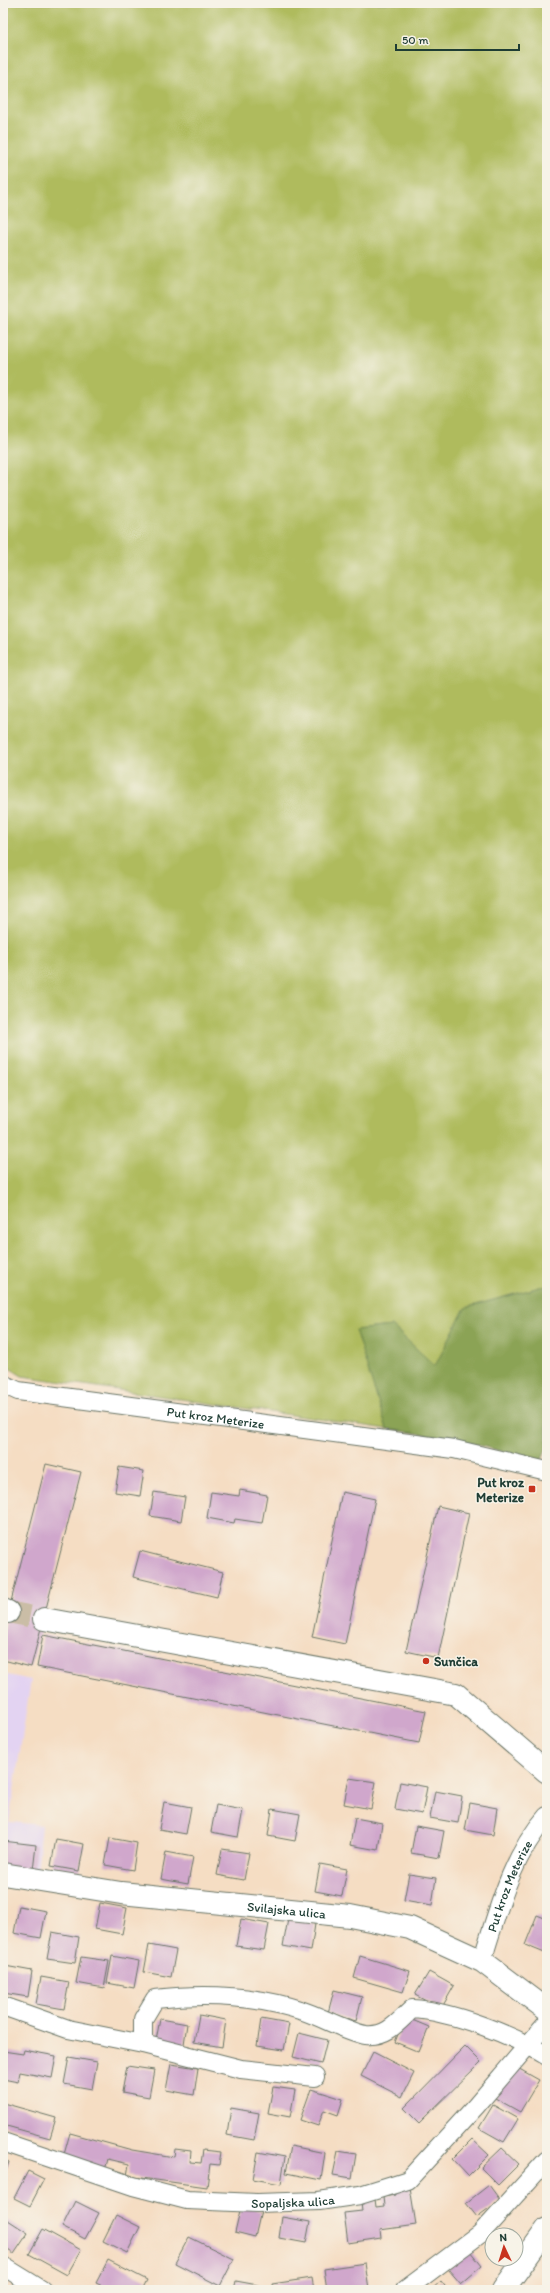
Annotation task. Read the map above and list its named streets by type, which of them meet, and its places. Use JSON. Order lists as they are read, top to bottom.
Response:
{
  "streets": {
    "street": ["Put kroz Meterize", "Svilajska ulica", "Sopaljska ulica"]
  },
  "crossings": [
    ["Put kroz Meterize", "Svilajska ulica"]
  ],
  "places": {
    "transit": ["Put kroz Meterize"],
    "other": ["Sunčica"]
  },
  "scale_bar": "50 m",
  "north": "top"
}
